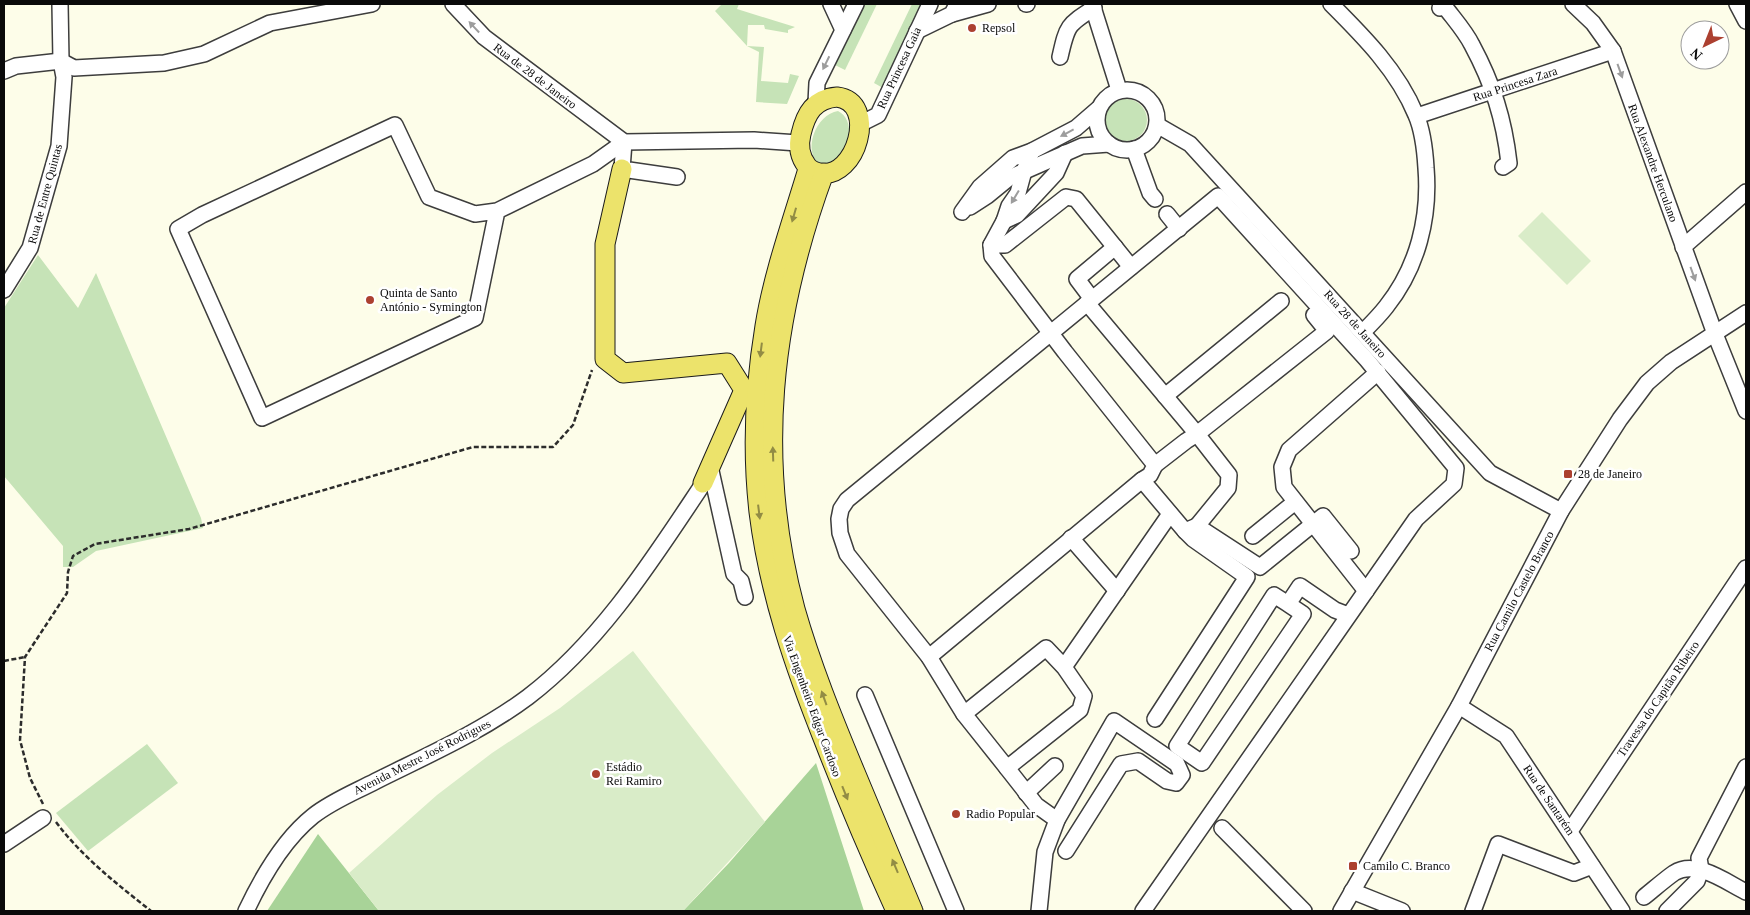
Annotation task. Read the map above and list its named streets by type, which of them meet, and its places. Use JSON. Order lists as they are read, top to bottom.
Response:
{
  "streets": {
    "main road": ["Via Engenheiro Edgar Cardoso"],
    "street": [
      "Rua Princesa Gaia",
      "Rua de 28 de Janeiro",
      "Rua Princesa Zara",
      "Rua Alexandre Herculano",
      "Rua de Entre Quintas",
      "Rua 28 de Janeiro",
      "Rua Camilo Castelo Branco",
      "Travessa do Capitão Ribeiro",
      "Avenida Mestre José Rodrigues",
      "Rua de Santarém"
    ]
  },
  "crossings": [
    ["Rua Princesa Gaia", "Via Engenheiro Edgar Cardoso"],
    ["Rua Princesa Zara", "Rua Alexandre Herculano"],
    ["Rua Alexandre Herculano", "Rua Camilo Castelo Branco"],
    ["Rua 28 de Janeiro", "Rua Camilo Castelo Branco"],
    ["Rua Camilo Castelo Branco", "Rua de Santarém"],
    ["Travessa do Capitão Ribeiro", "Rua de Santarém"]
  ],
  "one_way": ["Rua de 28 de Janeiro", "Rua Alexandre Herculano"],
  "places": {
    "other": [
      "Repsol",
      "Quinta de Santo António - Symington",
      "Estádio Rei Ramiro",
      "Radio Popular"
    ],
    "transit": ["28 de Janeiro", "Camilo C. Branco"]
  },
  "north": "bottom left"
}
